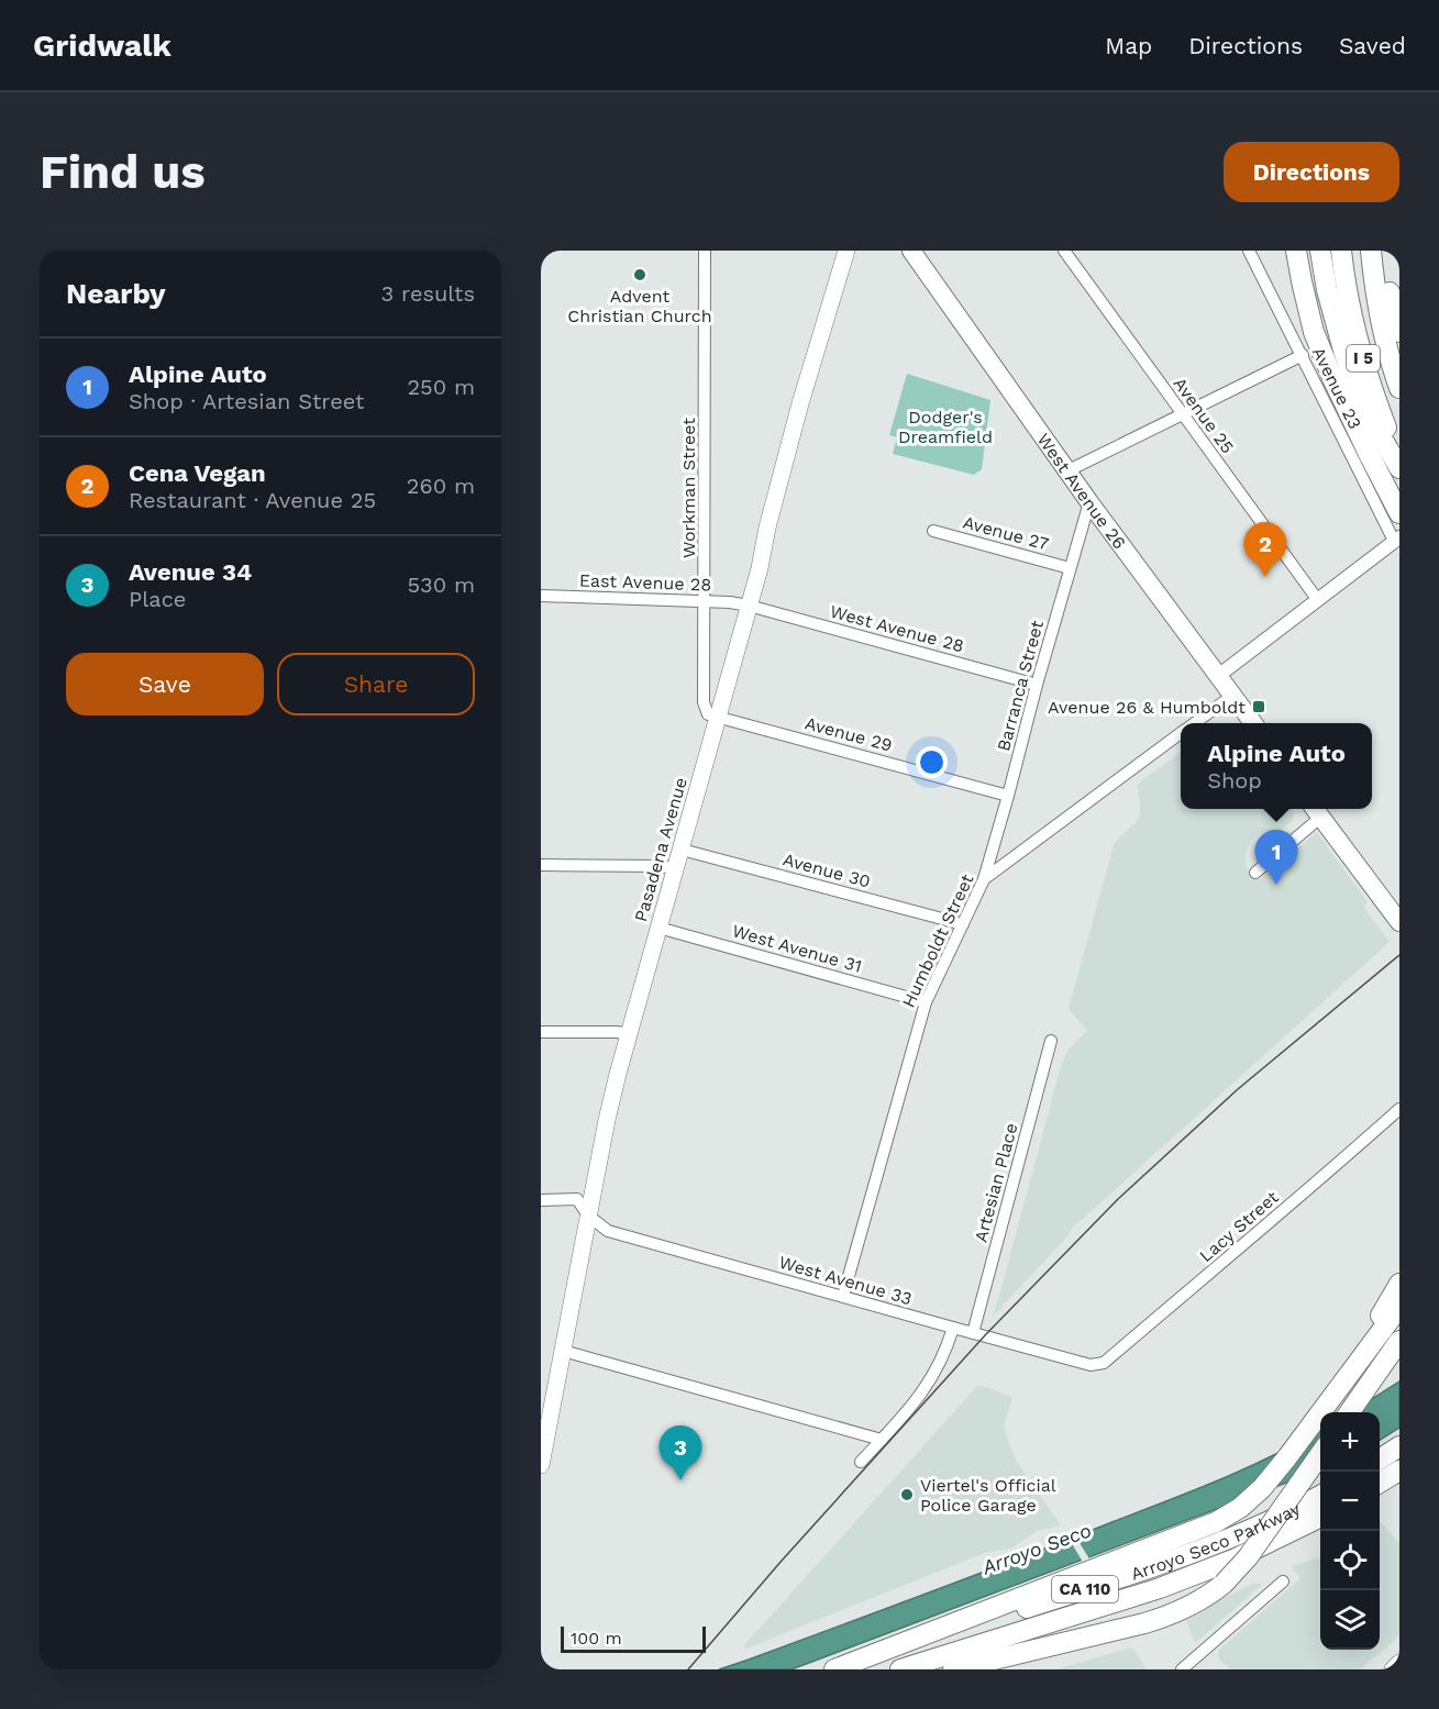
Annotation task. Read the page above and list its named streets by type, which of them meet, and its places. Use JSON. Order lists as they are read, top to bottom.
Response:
{
  "streets": {
    "highway": ["I 5", "Arroyo Seco Parkway", "CA 110"],
    "main road": ["West Avenue 26", "Pasadena Avenue"],
    "street": [
      "Avenue 23",
      "Avenue 25",
      "Workman Street",
      "Avenue 27",
      "East Avenue 28",
      "West Avenue 28",
      "Barranca Street",
      "Avenue 29",
      "Avenue 30",
      "Humboldt Street",
      "West Avenue 31",
      "Artesian Place",
      "Lacy Street",
      "West Avenue 33"
    ]
  },
  "crossings": [
    ["Workman Street", "East Avenue 28"],
    ["Workman Street", "Avenue 29"],
    ["Workman Street", "Pasadena Avenue"],
    ["West Avenue 26", "Barranca Street"],
    ["West Avenue 26", "Humboldt Street"],
    ["Avenue 27", "Barranca Street"],
    ["East Avenue 28", "West Avenue 28"],
    ["East Avenue 28", "Pasadena Avenue"],
    ["West Avenue 28", "Barranca Street"],
    ["West Avenue 28", "Pasadena Avenue"],
    ["Barranca Street", "Avenue 29"],
    ["Barranca Street", "Humboldt Street"],
    ["Avenue 29", "Pasadena Avenue"],
    ["Pasadena Avenue", "Avenue 30"],
    ["Pasadena Avenue", "West Avenue 31"],
    ["Pasadena Avenue", "West Avenue 33"],
    ["Avenue 30", "Humboldt Street"],
    ["Humboldt Street", "West Avenue 31"],
    ["Humboldt Street", "West Avenue 33"],
    ["Artesian Place", "West Avenue 33"],
    ["Lacy Street", "West Avenue 33"]
  ],
  "water": ["Arroyo Seco"],
  "parks": ["Dodger's Dreamfield"],
  "places": {
    "other": ["Advent Christian Church", "Viertel's Official Police Garage"],
    "transit": ["Avenue 26 & Humboldt"]
  },
  "scale_bar": "100 m",
  "page": {
    "header": "Gridwalk",
    "nav": ["Map", "Directions", "Saved"],
    "buttons": [
      "Directions",
      ["Save", "Share"]
    ],
    "title": "Find us",
    "heading": ["Nearby", "3 results"],
    "list": [
      {
        "mark": "1",
        "name": "Alpine Auto",
        "note": "Shop · Artesian Street",
        "value": "250 m"
      },
      {
        "mark": "2",
        "name": "Cena Vegan",
        "note": "Restaurant · Avenue 25",
        "value": "260 m"
      },
      {
        "mark": "3",
        "name": "Avenue 34",
        "note": "Place",
        "value": "530 m"
      }
    ],
    "pins": ["2", "1", "3"],
    "popup": ["Alpine Auto", "Shop"],
    "map_buttons": ["+", "−"],
    "scale": "100 m"
  }
}
